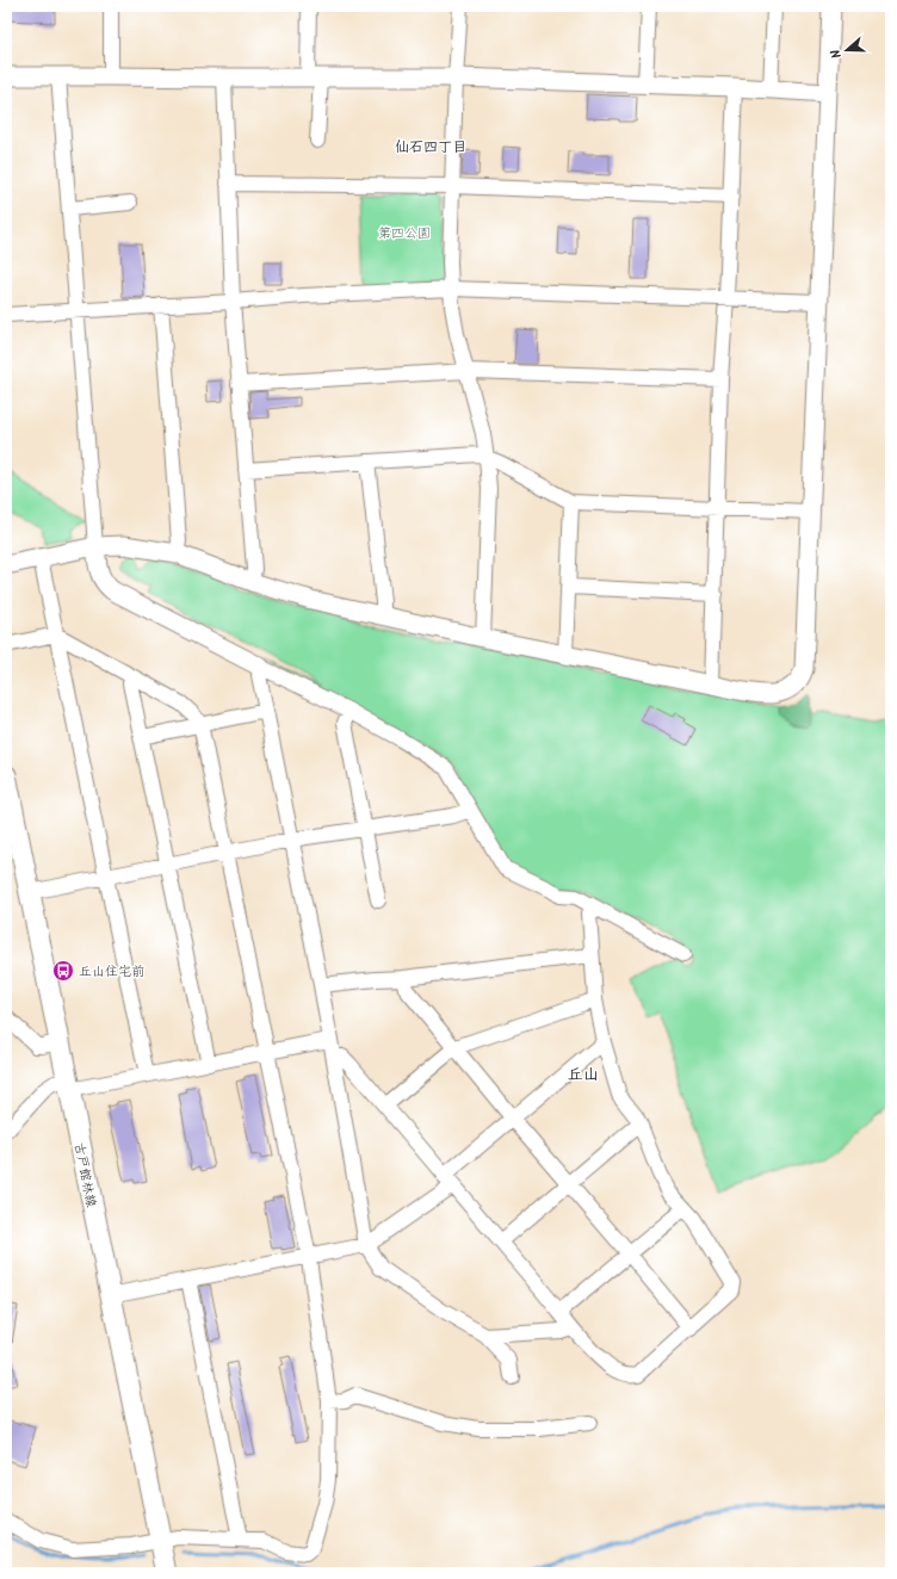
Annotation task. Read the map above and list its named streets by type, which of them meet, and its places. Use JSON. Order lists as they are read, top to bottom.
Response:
{
  "streets": {
    "main road": ["古戸館林線"]
  },
  "districts": ["仙石四丁目", "丘山"],
  "parks": ["第四公園"],
  "places": {
    "bus stop": ["丘山住宅前"]
  },
  "north": "left"
}
